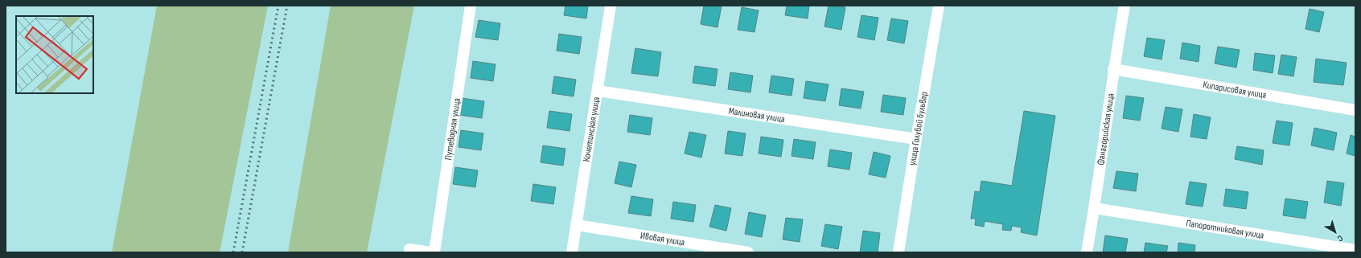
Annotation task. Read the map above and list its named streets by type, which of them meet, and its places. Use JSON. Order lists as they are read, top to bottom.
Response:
{
  "streets": {
    "street": [
      "Кипарисовая улица",
      "Малиновая улица",
      "Путеводная улица",
      "улица Голубой бульвар",
      "Фанагорийская улица",
      "Кочетинская улица",
      "Папоротниковая улица",
      "Ивовая улица"
    ]
  },
  "crossings": [
    ["Кипарисовая улица", "Фанагорийская улица"],
    ["Малиновая улица", "улица Голубой бульвар"],
    ["Малиновая улица", "Кочетинская улица"],
    ["Фанагорийская улица", "Папоротниковая улица"],
    ["Кочетинская улица", "Ивовая улица"]
  ],
  "north": "bottom right"
}
